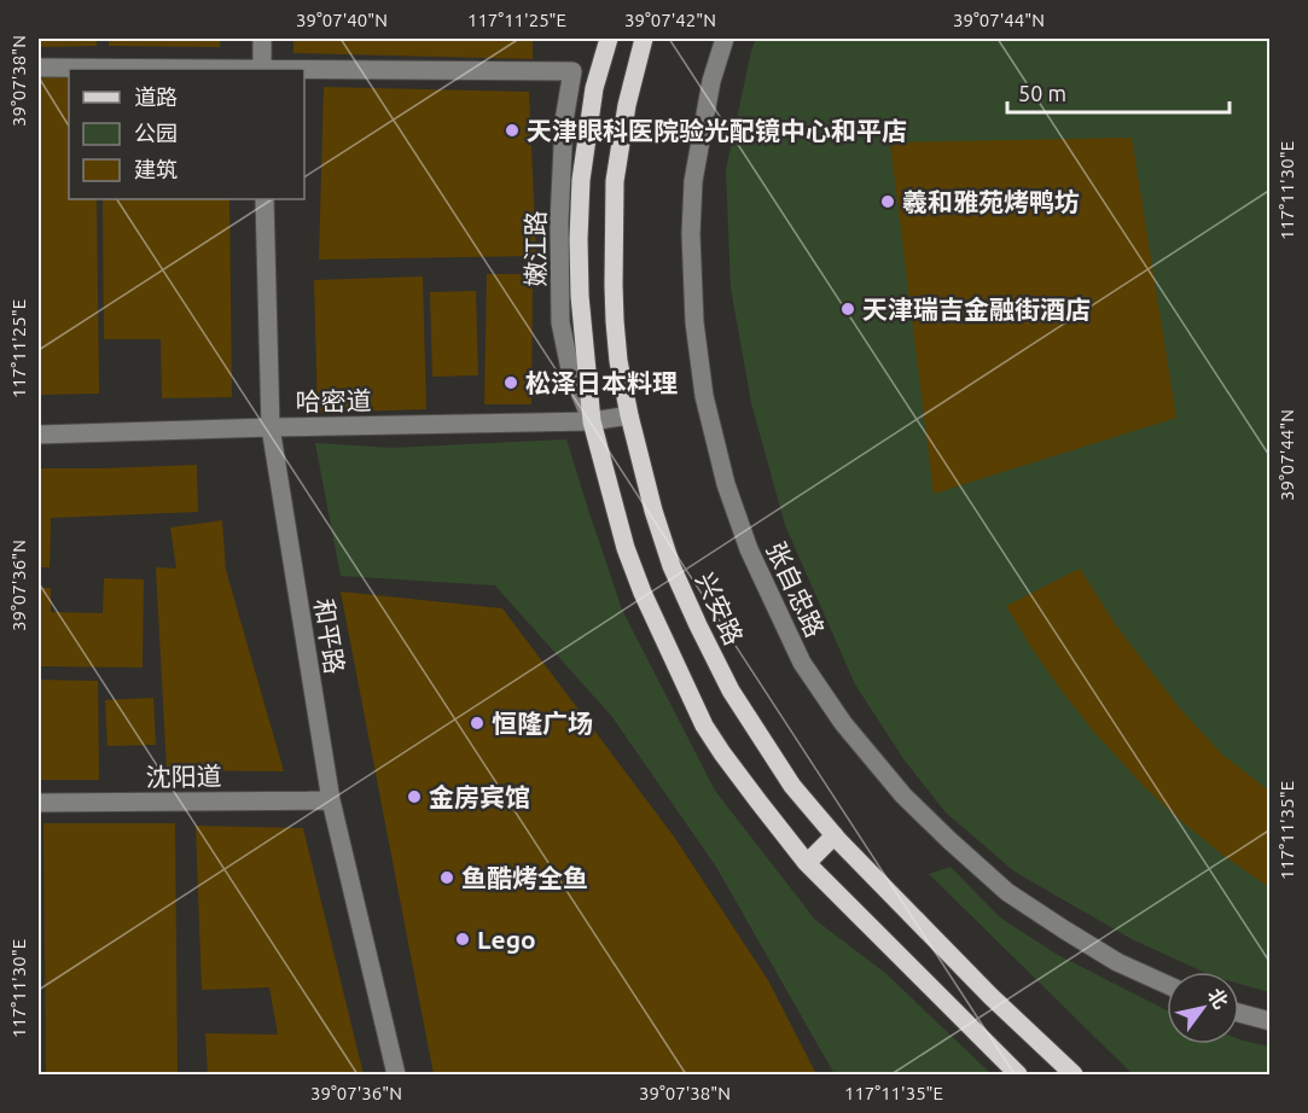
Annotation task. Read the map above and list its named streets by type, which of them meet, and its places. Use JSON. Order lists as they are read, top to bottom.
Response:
{
  "streets": {
    "main road": ["兴安路"],
    "street": [
      "嫩江路",
      "哈密道",
      "张自忠路",
      "和平路",
      "沈阳道"
    ]
  },
  "crossings": [
    ["嫩江路", "哈密道"],
    ["哈密道", "兴安路"],
    ["哈密道", "和平路"],
    ["和平路", "沈阳道"]
  ],
  "places": [
    "天津眼科医院验光配镜中心和平店",
    "羲和雅苑烤鸭坊",
    "天津瑞吉金融街酒店",
    "松泽日本料理",
    "恒隆广场",
    "金房宾馆",
    "鱼酷烤全鱼",
    "Lego"
  ],
  "legend": ["道路", "公园", "建筑"],
  "scale_bar": "50 m",
  "north": "top right",
  "coordinates": [
    "39°07'40\"N",
    "117°11'25\"E",
    "39°07'42\"N",
    "39°07'44\"N",
    "39°07'38\"N",
    "117°11'30\"E",
    "39°07'36\"N",
    "117°11'35\"E"
  ]
}
